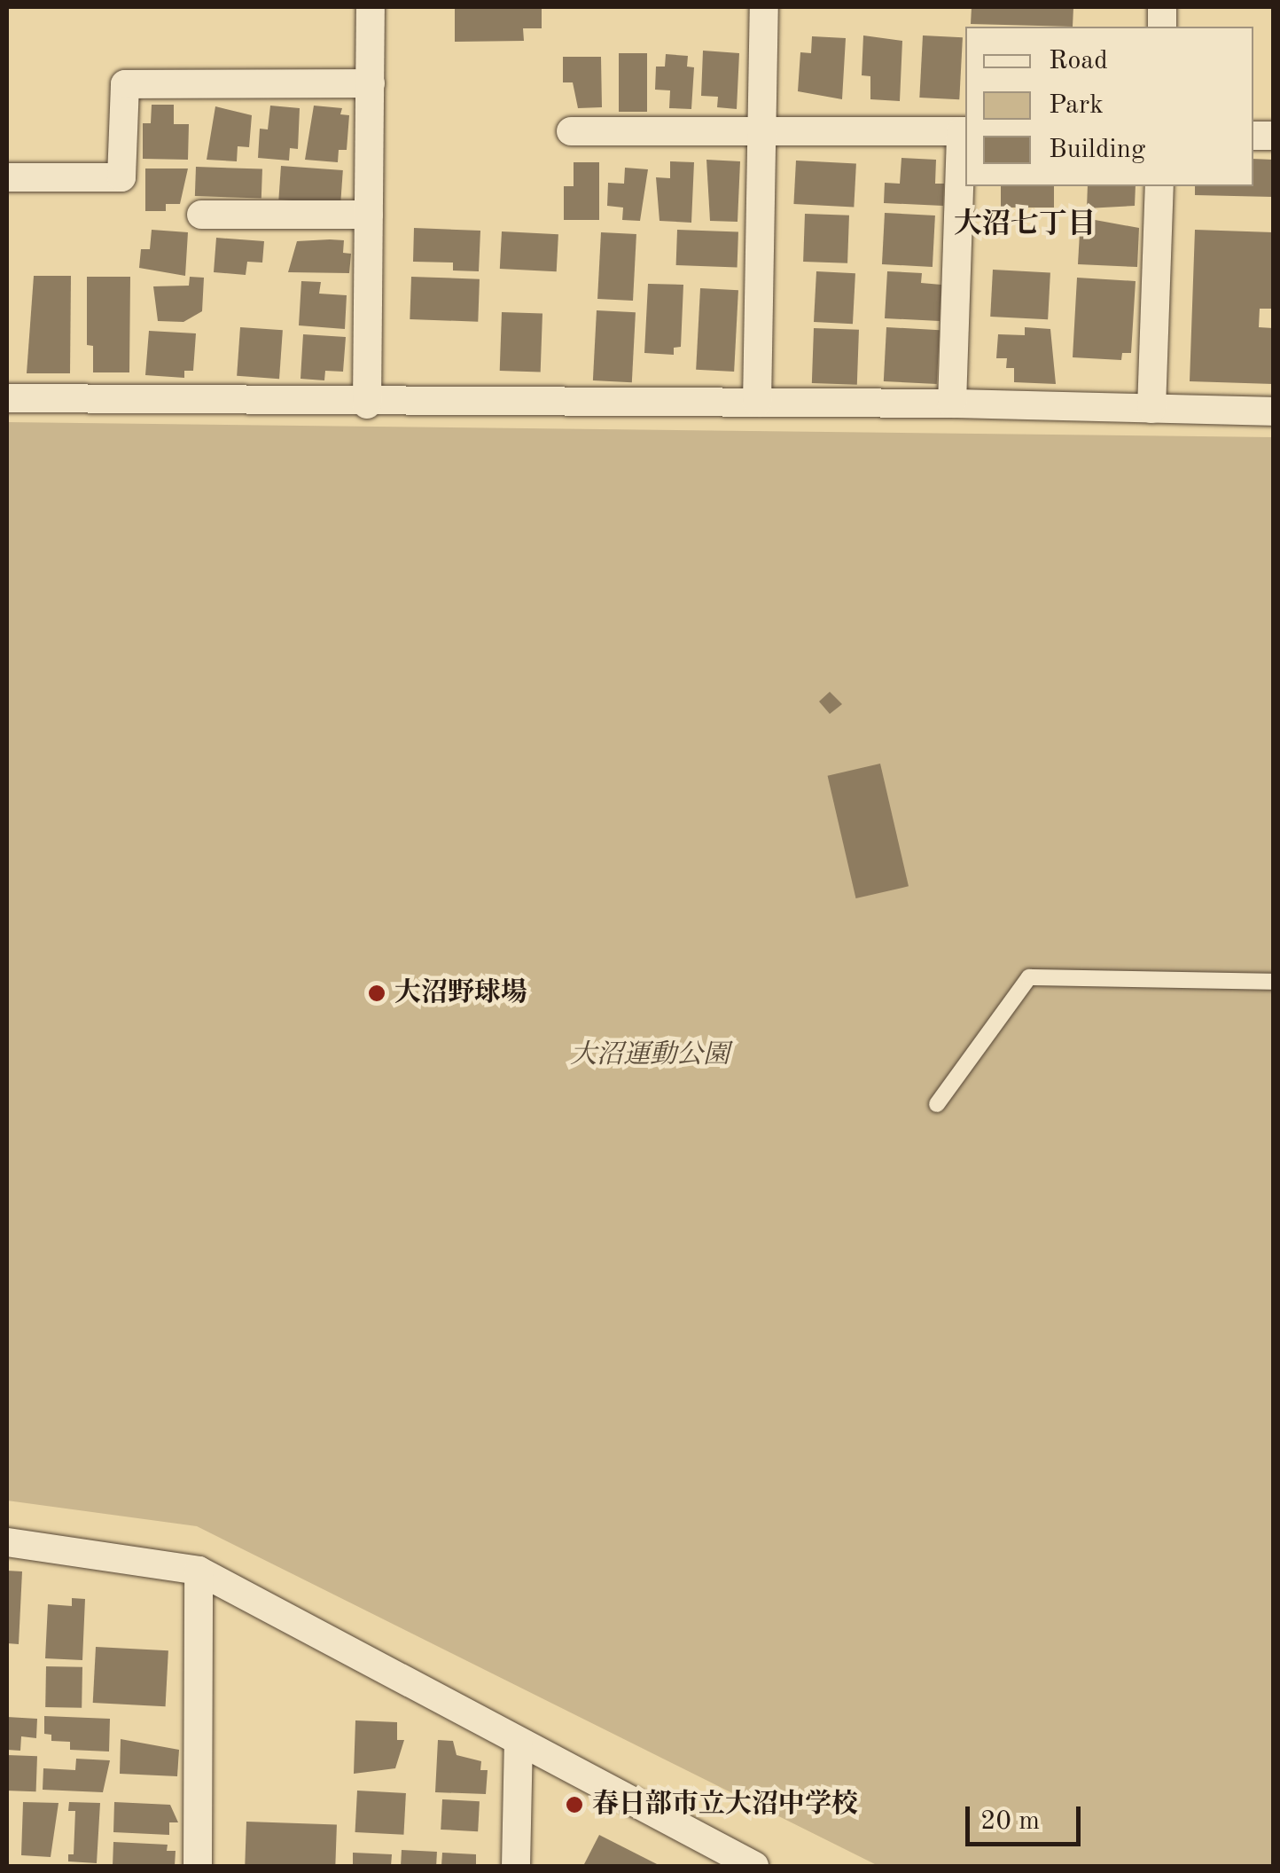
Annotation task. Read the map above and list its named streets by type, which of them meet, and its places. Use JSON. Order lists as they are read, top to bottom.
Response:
{
  "districts": ["大沼七丁目"],
  "parks": ["大沼運動公園"],
  "places": ["大沼野球場", "春日部市立大沼中学校"],
  "legend": ["Road", "Park", "Building"],
  "scale_bar": "20 m"
}
